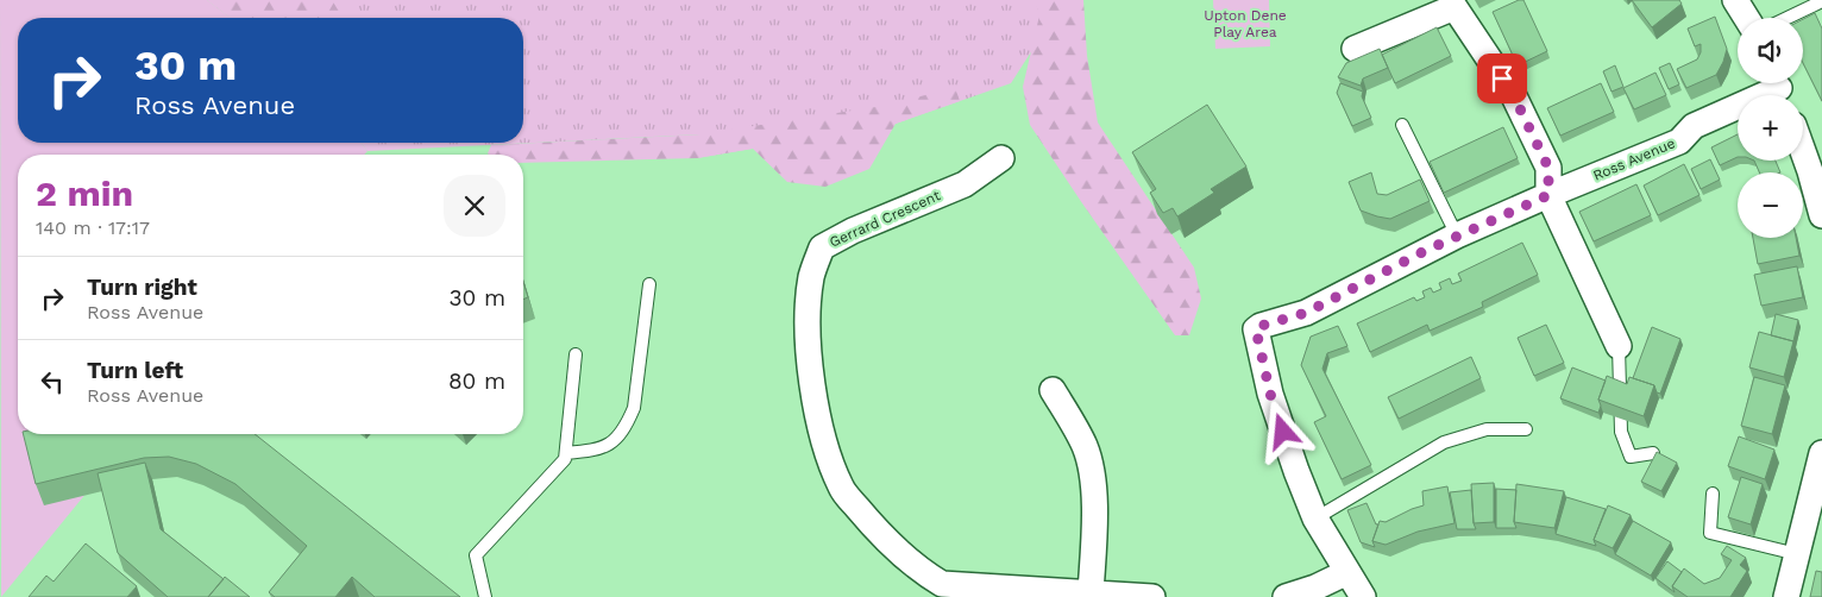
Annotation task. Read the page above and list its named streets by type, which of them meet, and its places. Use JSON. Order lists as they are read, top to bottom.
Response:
{
  "streets": {
    "street": ["Ross Avenue", "Gerrard Crescent"]
  },
  "parks": ["Upton Dene Play Area"],
  "page": {
    "map_buttons": ["+", "−"],
    "turn": ["30 m", "Ross Avenue"],
    "heading": ["2 min", "140 m · 17:17"],
    "list": [
      {
        "name": "Turn right",
        "note": "Ross Avenue",
        "value": "30 m"
      },
      {
        "name": "Turn left",
        "note": "Ross Avenue",
        "value": "80 m"
      }
    ]
  }
}
